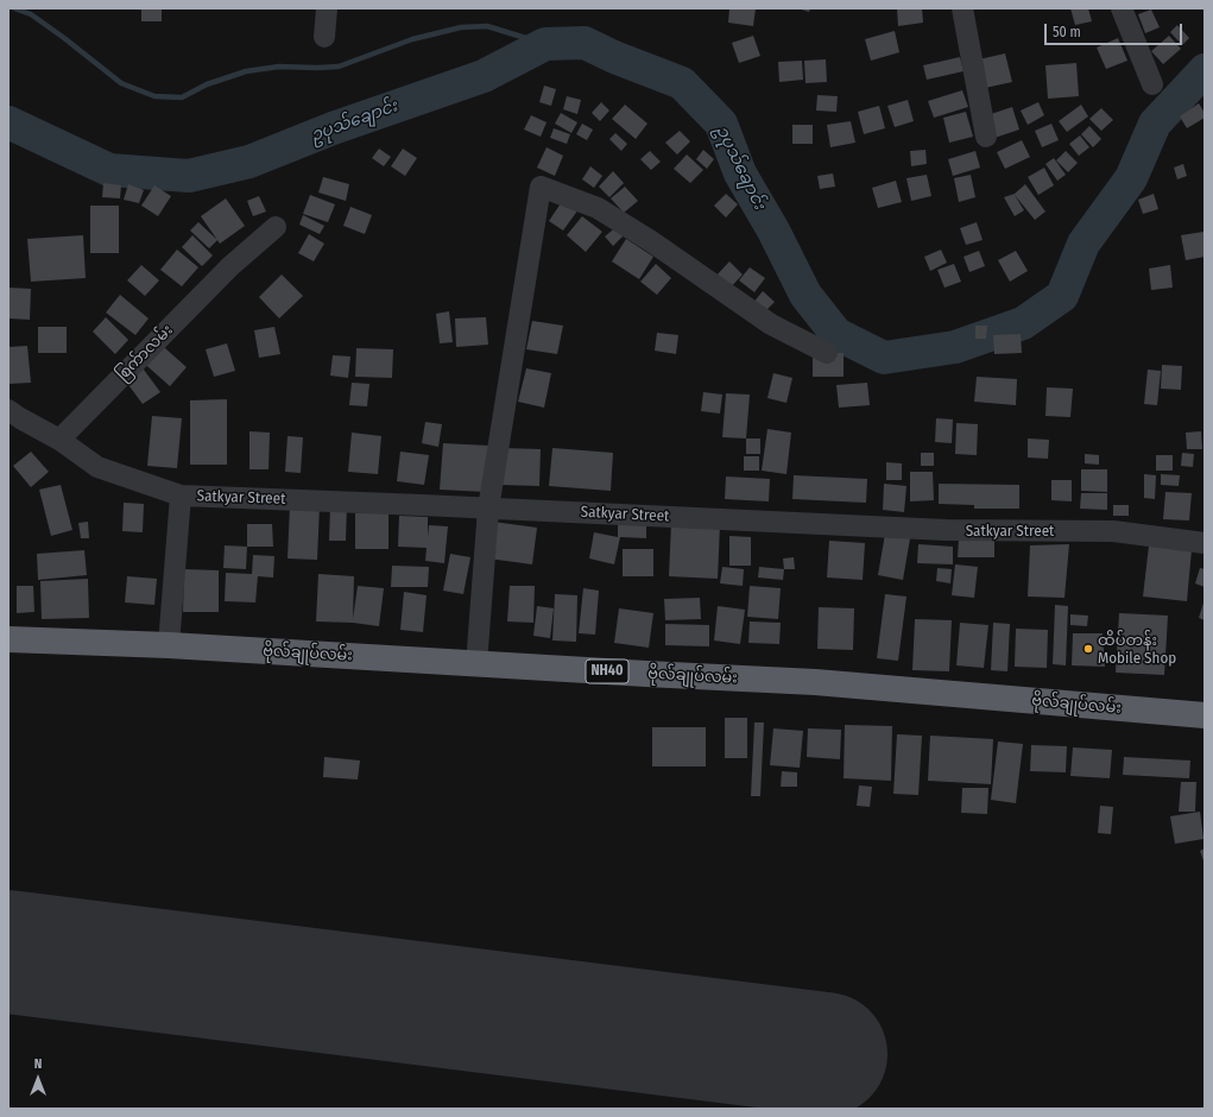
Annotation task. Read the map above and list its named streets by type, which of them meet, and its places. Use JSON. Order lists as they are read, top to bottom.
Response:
{
  "streets": {
    "highway": ["ဗိုလ်ချုပ်လမ်း", "NH40"],
    "street": ["စြက်ာလမ်း", "Satkyar Street"]
  },
  "crossings": [
    ["စြက်ာလမ်း", "Satkyar Street"]
  ],
  "water": ["ဥပုသ်ချောင်း"],
  "places": ["ထိပ်တန်း Mobile Shop"],
  "scale_bar": "50 m",
  "north": "top"
}
